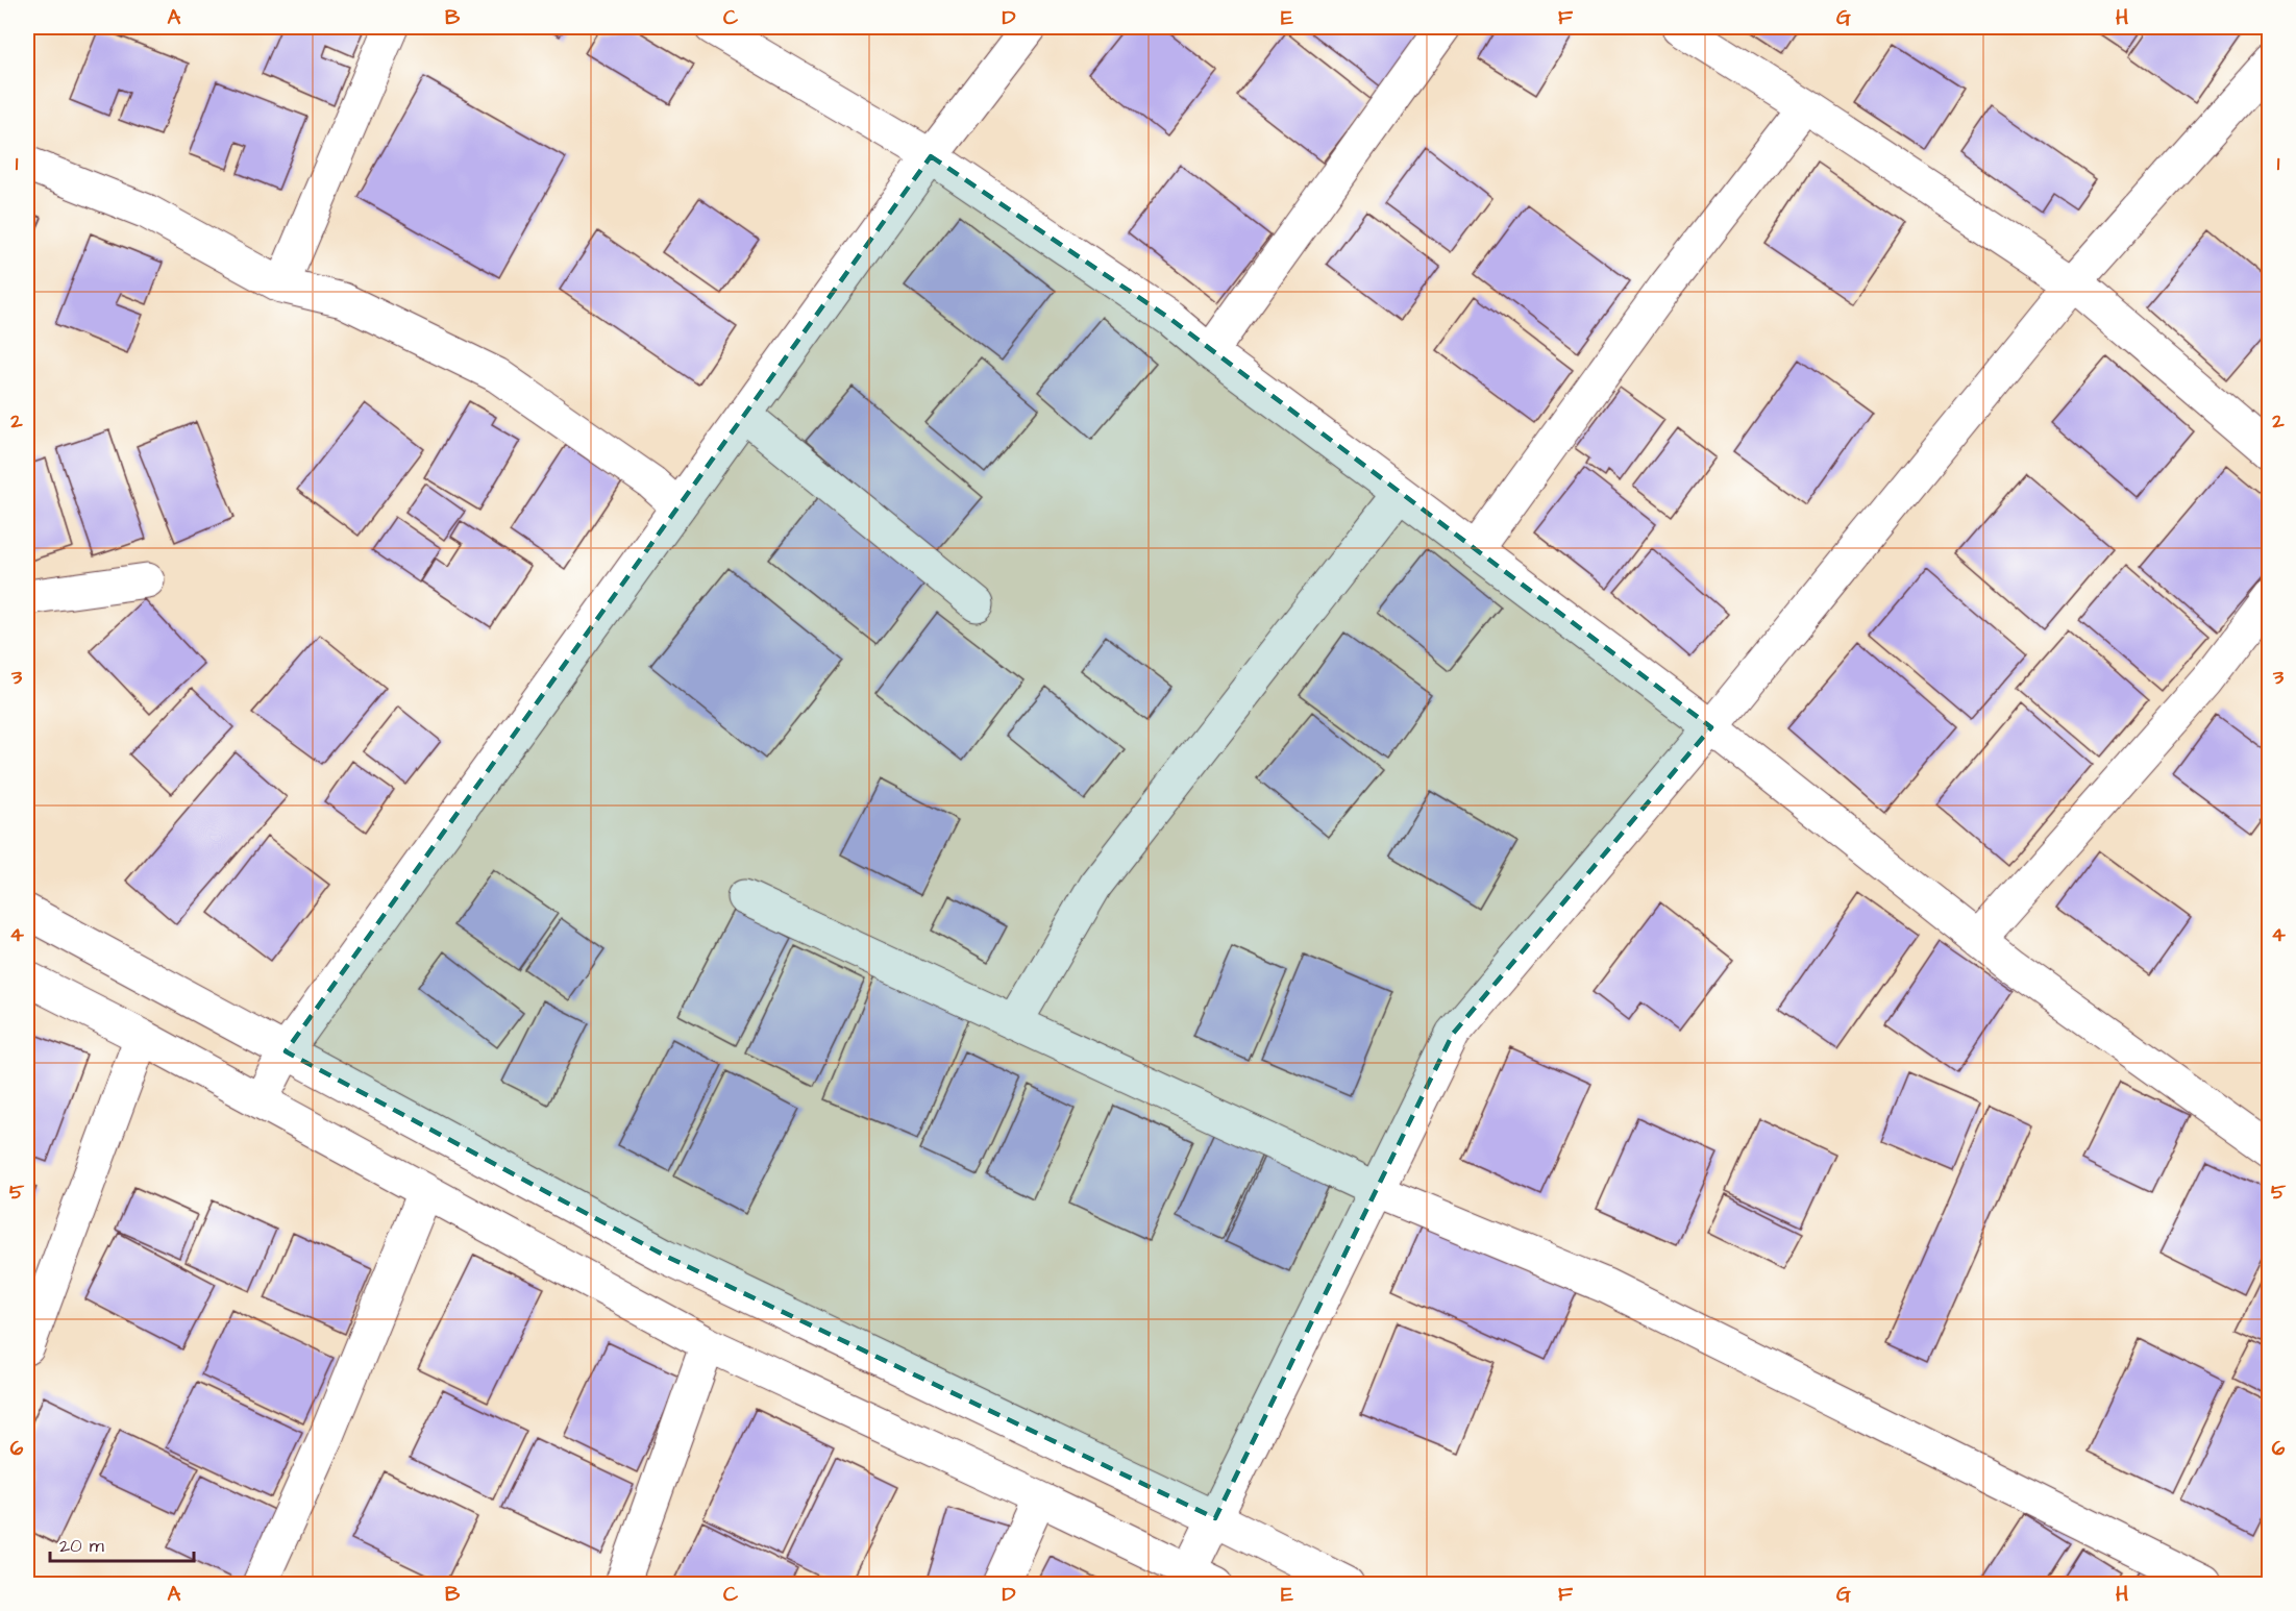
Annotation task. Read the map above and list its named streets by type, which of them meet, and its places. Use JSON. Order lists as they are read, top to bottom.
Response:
{
  "scale_bar": "20 m",
  "grid": {
    "columns": [
      "A",
      "B",
      "C",
      "D",
      "E",
      "F",
      "G",
      "H"
    ],
    "rows": [
      "1",
      "2",
      "3",
      "4",
      "5",
      "6"
    ]
  }
}
